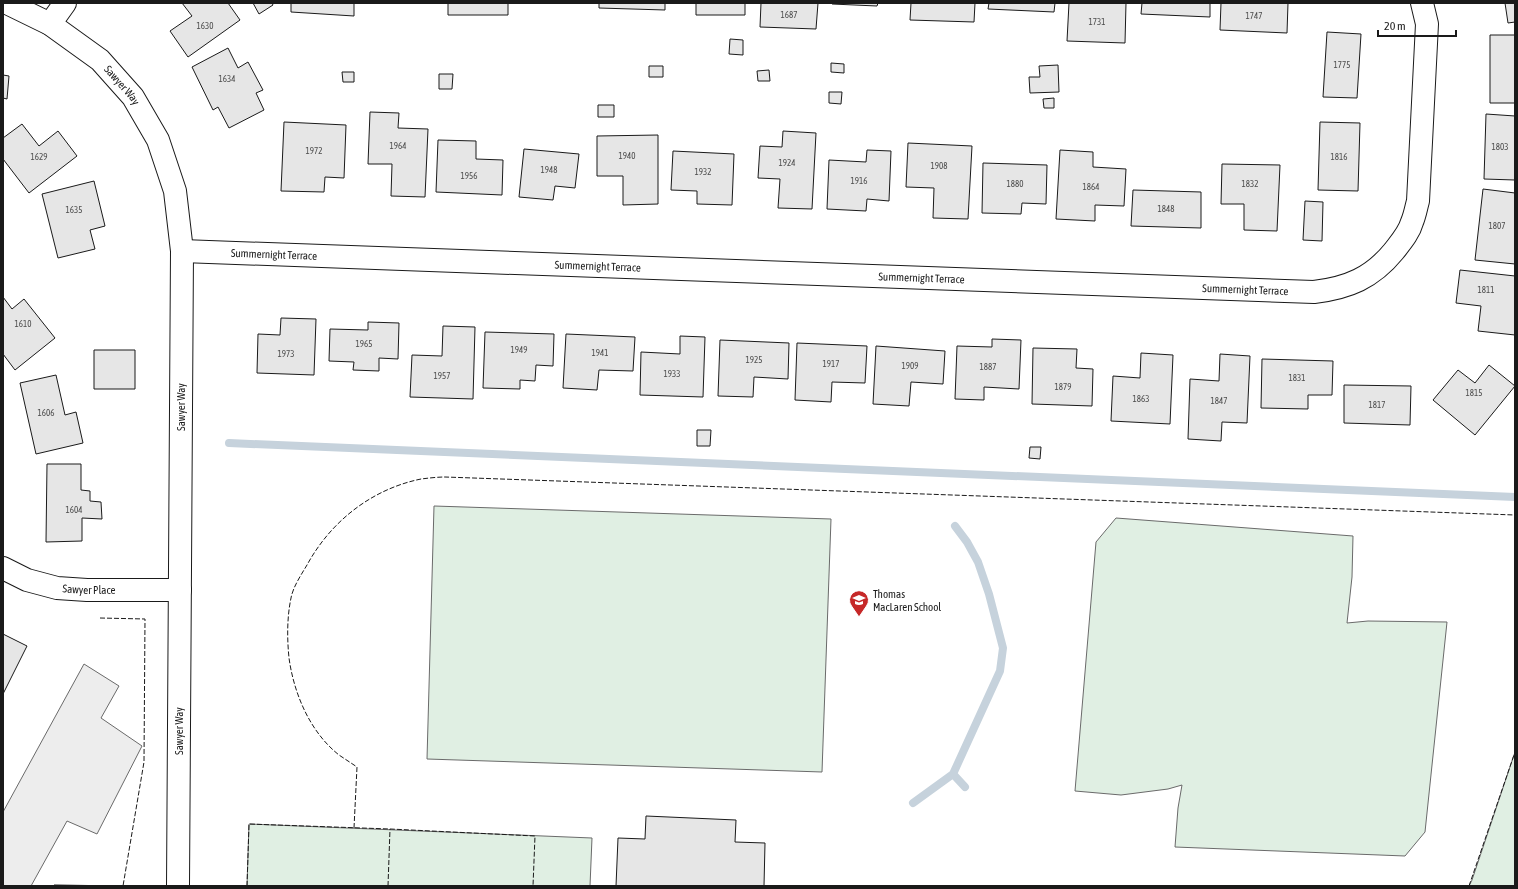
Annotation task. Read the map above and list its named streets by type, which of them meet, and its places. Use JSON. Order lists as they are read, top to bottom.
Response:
{
  "streets": {
    "street": ["Sawyer Way", "Summernight Terrace", "Sawyer Place"]
  },
  "crossings": [
    ["Sawyer Way", "Summernight Terrace"],
    ["Sawyer Way", "Sawyer Place"]
  ],
  "places": {
    "school or university": ["Thomas MacLaren School"]
  },
  "house_numbers": [
    "1687",
    "1747",
    "1731",
    "1630",
    "1775",
    "1634",
    "1964",
    "1803",
    "1972",
    "1940",
    "1629",
    "1816",
    "1924",
    "1908",
    "1948",
    "1932",
    "1956",
    "1916",
    "1880",
    "1832",
    "1864",
    "1848",
    "1635",
    "1807",
    "1811",
    "1610",
    "1965",
    "1949",
    "1941",
    "1973",
    "1925",
    "1917",
    "1909",
    "1887",
    "1933",
    "1957",
    "1831",
    "1879",
    "1815",
    "1863",
    "1847",
    "1817",
    "1606",
    "1604"
  ],
  "scale_bar": "20 m"
}
